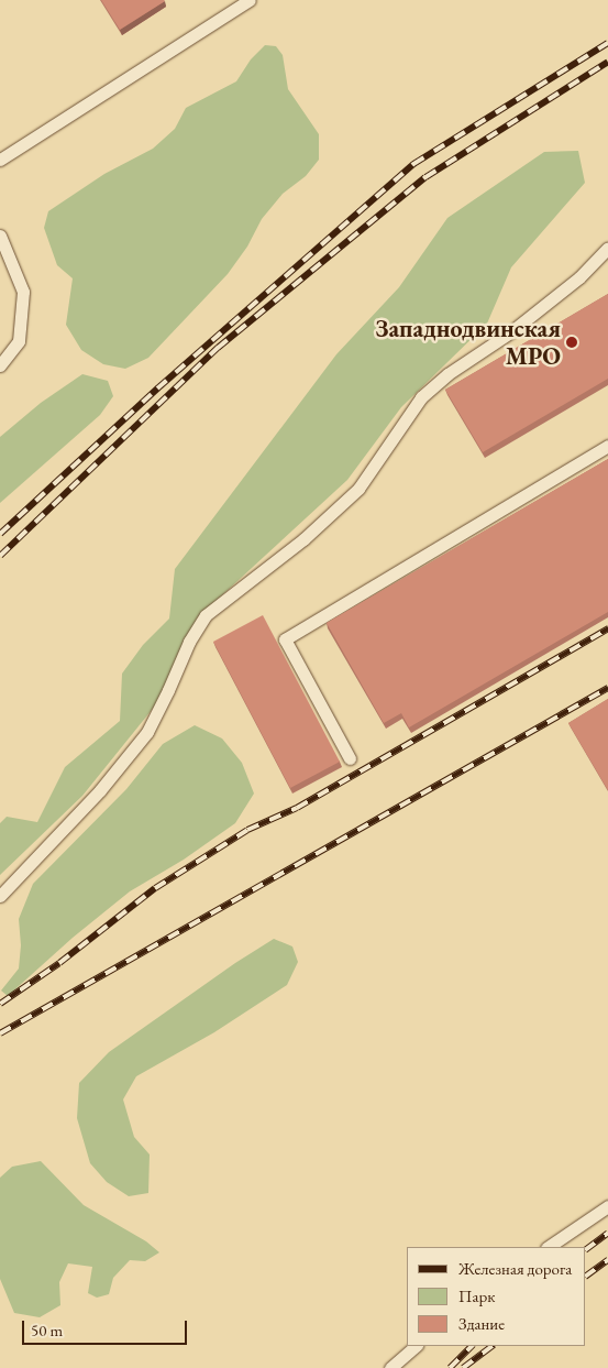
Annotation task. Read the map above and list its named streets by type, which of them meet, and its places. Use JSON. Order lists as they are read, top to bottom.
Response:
{
  "places": ["Западнодвинская МРО"],
  "legend": ["Железная дорога", "Парк", "Здание"],
  "scale_bar": "50 m"
}
